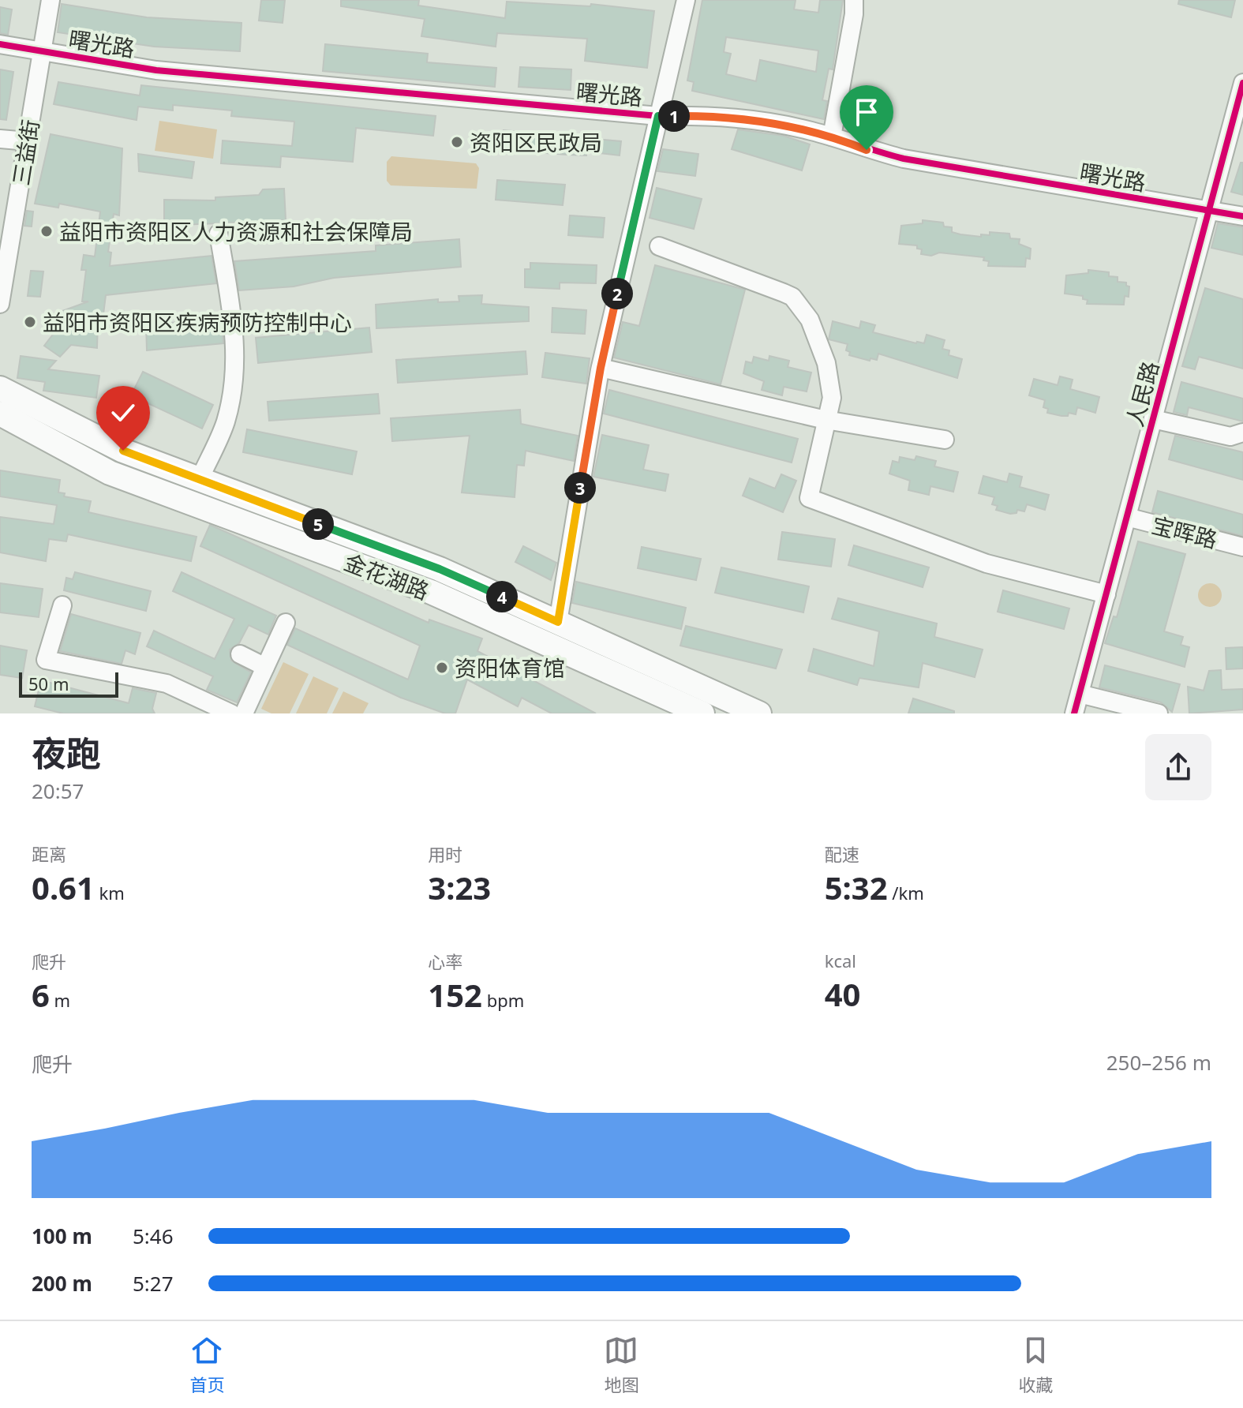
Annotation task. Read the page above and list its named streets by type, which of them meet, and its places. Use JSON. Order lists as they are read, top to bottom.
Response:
{
  "streets": {
    "main road": ["金花湖路"],
    "street": [
      "曙光路",
      "三益街",
      "人民路",
      "宝晖路"
    ]
  },
  "crossings": [
    ["曙光路", "三益街"],
    ["曙光路", "人民路"],
    ["人民路", "宝晖路"]
  ],
  "places": [
    "资阳区民政局",
    "益阳市资阳区人力资源和社会保障局",
    "益阳市资阳区疾病预防控制中心",
    "资阳体育馆"
  ],
  "scale_bar": "50 m",
  "page": {
    "pins": [
      "1",
      "2",
      "3",
      "5",
      "4"
    ],
    "scale": "50 m",
    "heading": ["夜跑", "20:57"],
    "stats": [
      ["距离", "0.61 km"],
      ["用时", "3:23"],
      ["配速", "5:32 /km"],
      ["爬升", "6 m"],
      ["心率", "152 bpm"],
      ["kcal", "40"]
    ],
    "chart": ["爬升", "250–256 m"],
    "list": [
      {
        "name": "100 m",
        "note": "5:46"
      },
      {
        "name": "200 m",
        "note": "5:27"
      }
    ],
    "tabs": ["首页", "地图", "收藏"]
  }
}
